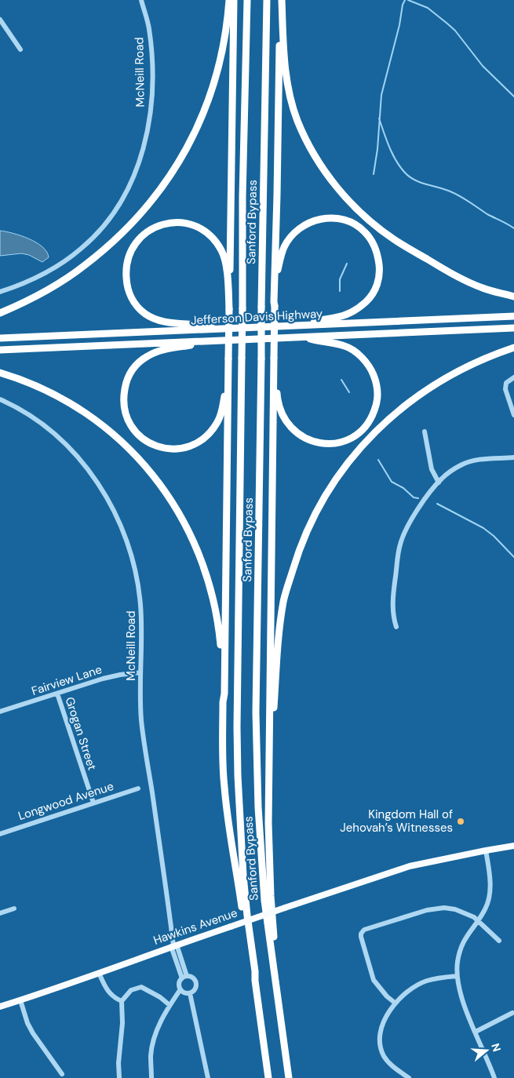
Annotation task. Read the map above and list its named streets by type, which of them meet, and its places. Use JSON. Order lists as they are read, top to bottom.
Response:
{
  "streets": {
    "highway": ["Sanford Bypass", "Jefferson Davis Highway"],
    "main road": ["Hawkins Avenue"],
    "street": [
      "McNeill Road",
      "Fairview Lane",
      "Grogan Street",
      "Longwood Avenue"
    ]
  },
  "crossings": [
    ["McNeill Road", "Fairview Lane"],
    ["McNeill Road", "Hawkins Avenue"],
    ["Fairview Lane", "Grogan Street"],
    ["Grogan Street", "Longwood Avenue"]
  ],
  "places": ["Kingdom Hall of Jehovah’s Witnesses"],
  "north": "right"
}
